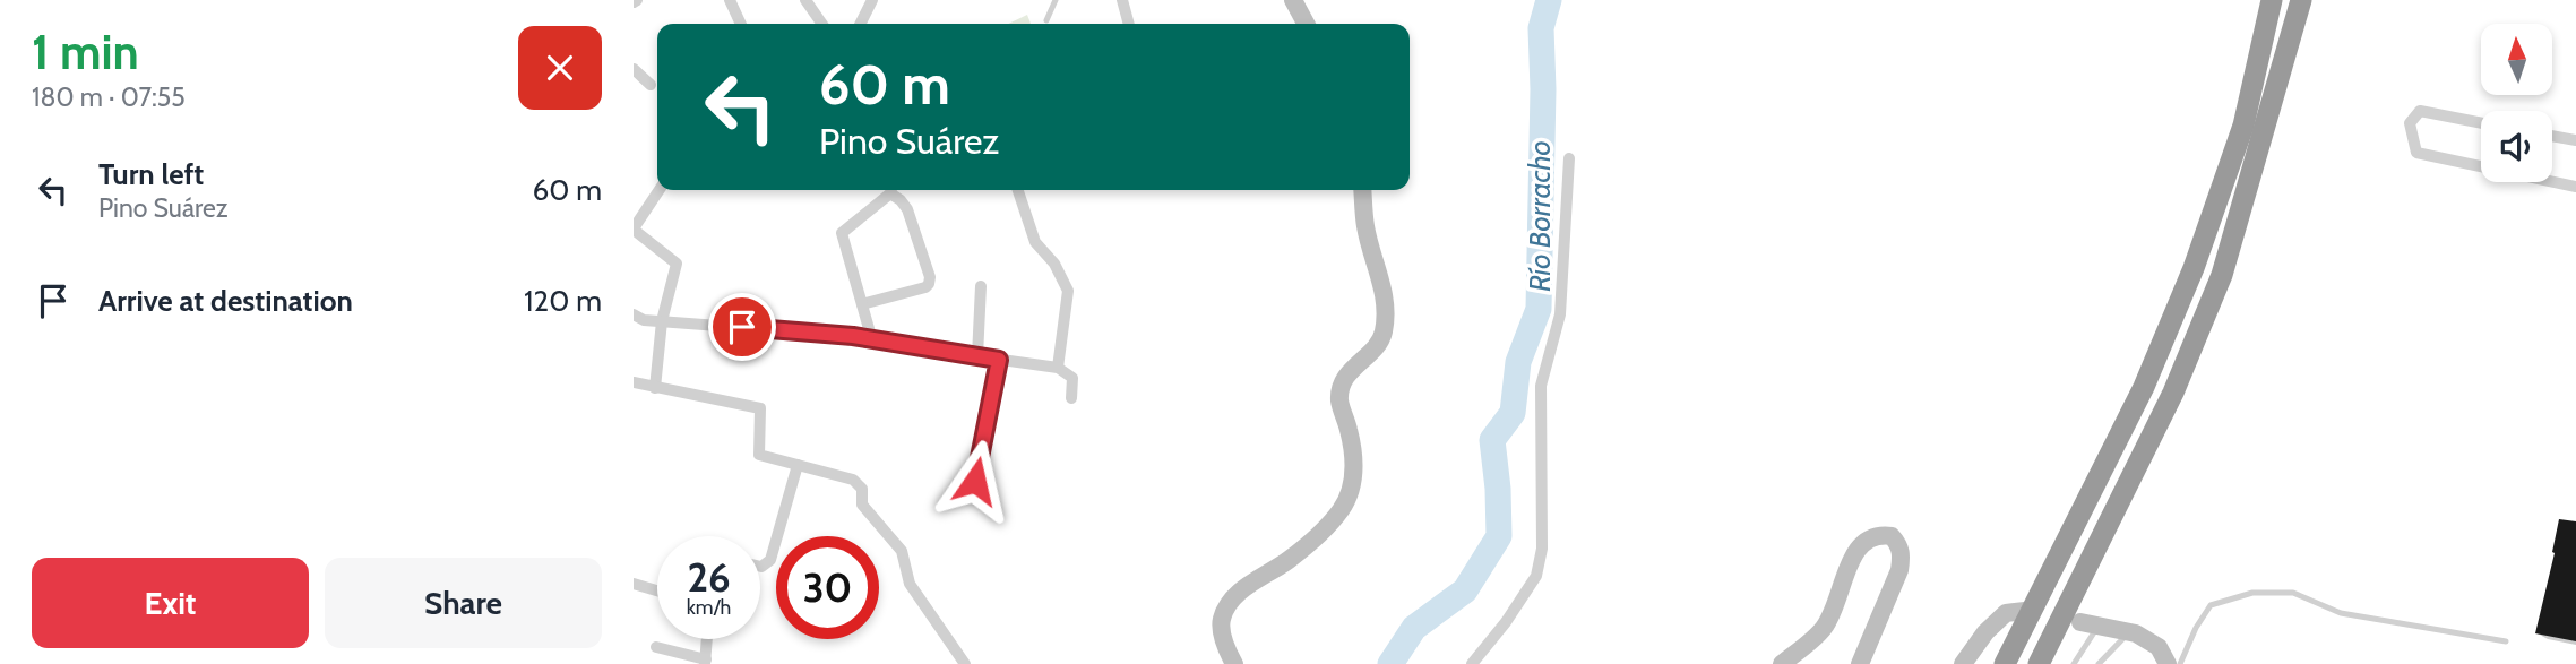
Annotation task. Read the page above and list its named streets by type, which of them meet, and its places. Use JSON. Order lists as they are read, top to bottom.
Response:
{
  "water": ["Río Borracho"],
  "north": "top",
  "page": {
    "heading": ["1 min", "180 m · 07:55"],
    "turn": ["60 m", "Pino Suárez"],
    "list": [
      {
        "name": "Turn left",
        "note": "Pino Suárez",
        "value": "60 m"
      },
      {
        "name": "Arrive at destination",
        "value": "120 m"
      }
    ],
    "speed": "26 km/h",
    "limit": "30",
    "buttons": ["Exit", "Share"]
  }
}
